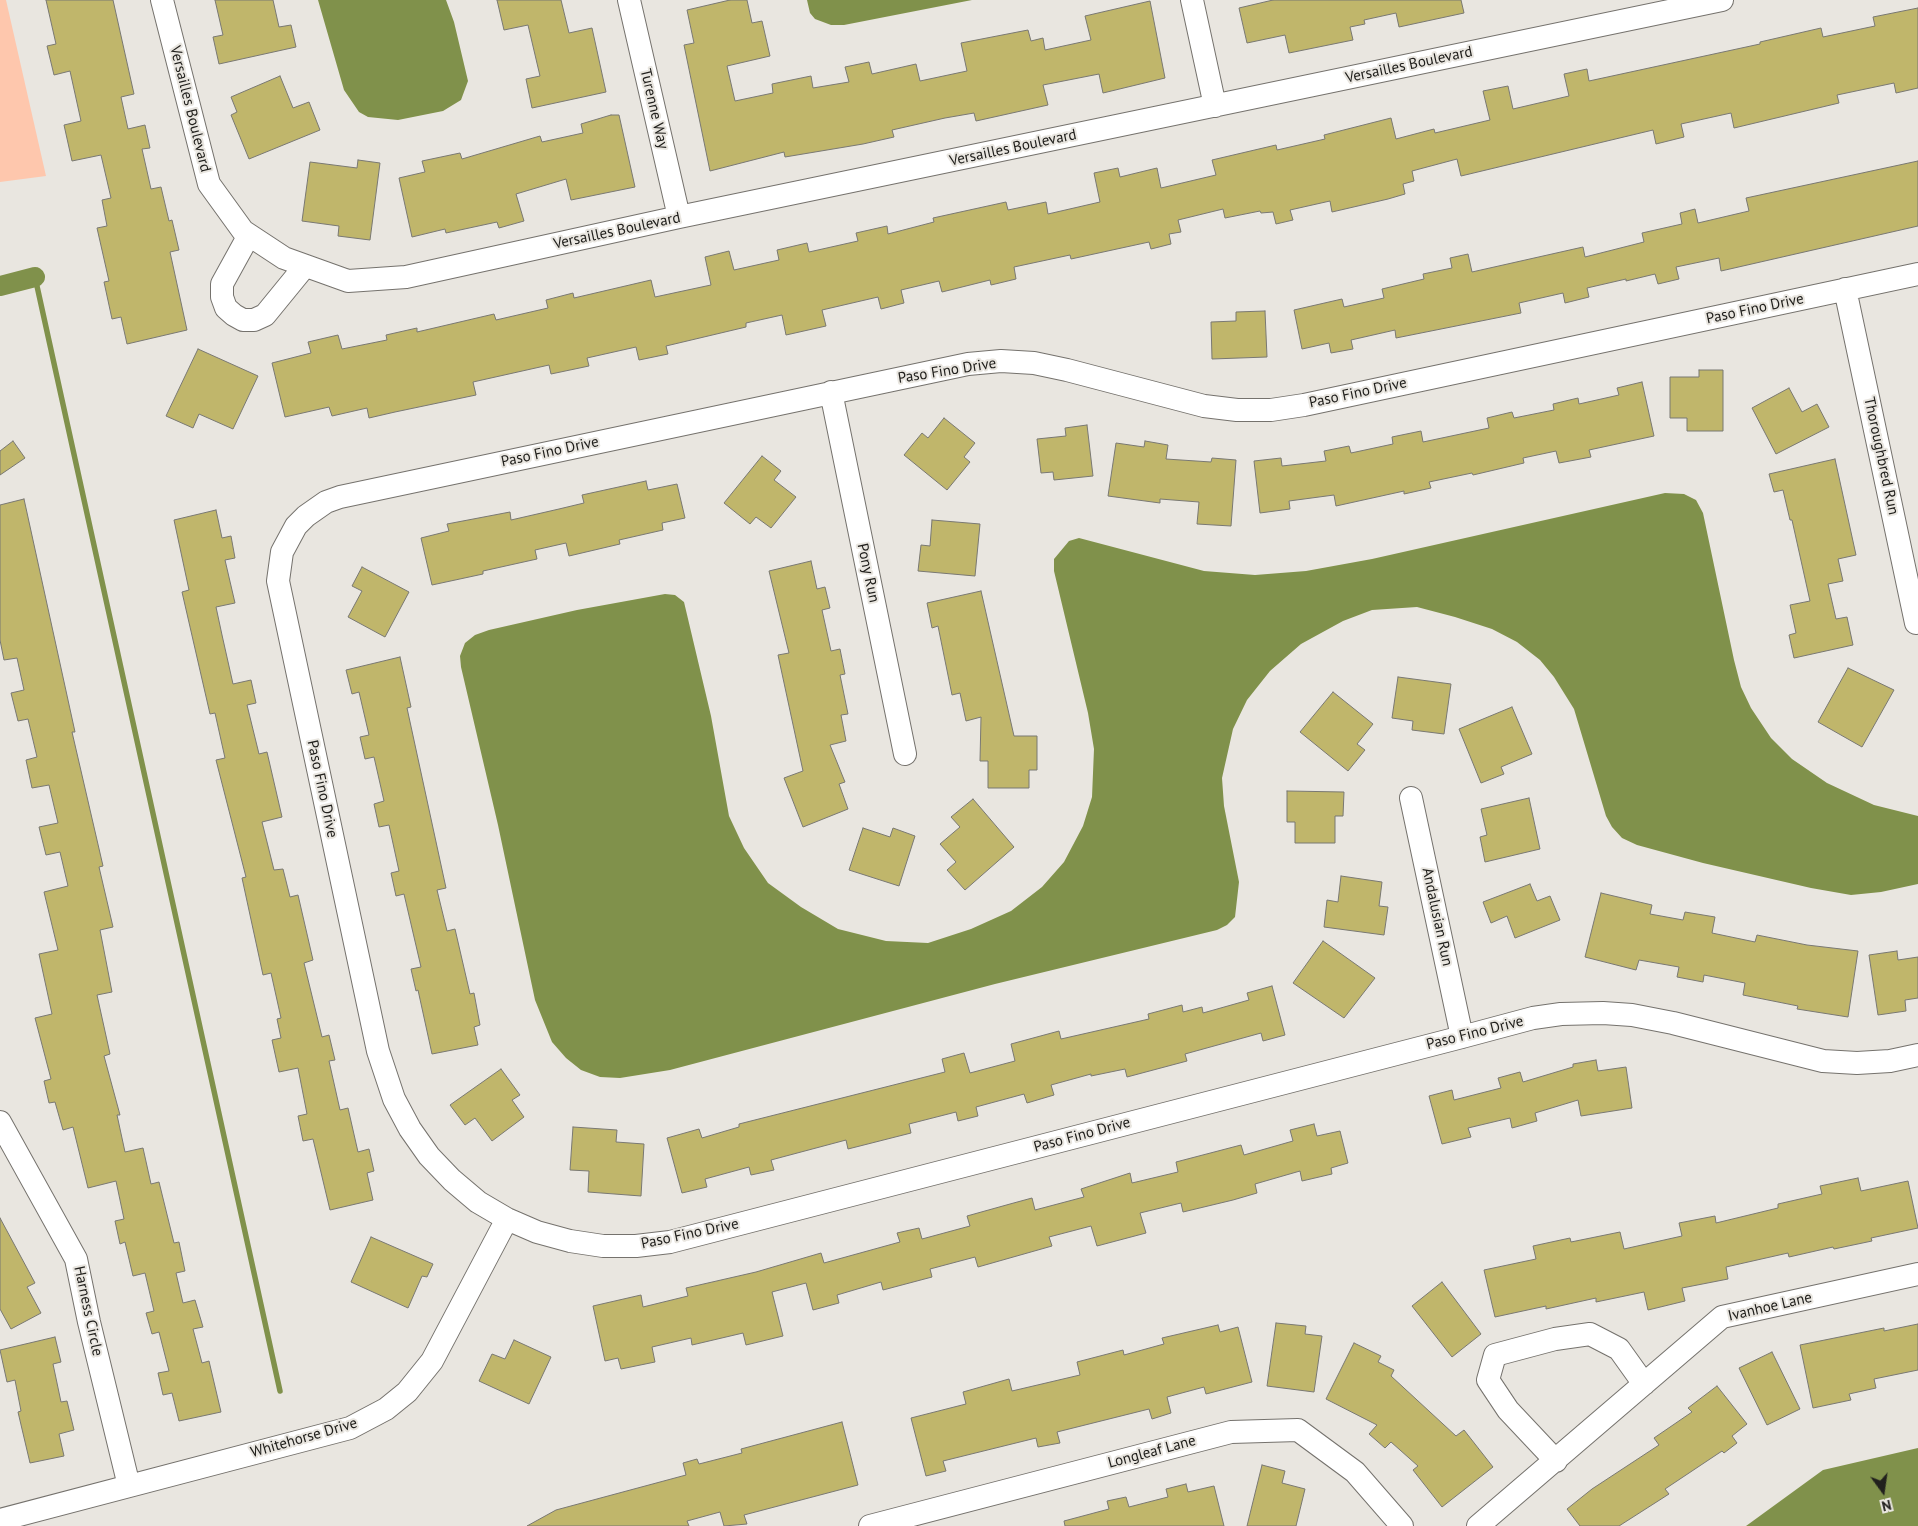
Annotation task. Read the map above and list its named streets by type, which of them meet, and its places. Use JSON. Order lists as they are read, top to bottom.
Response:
{
  "streets": {
    "street": [
      "Versailles Boulevard",
      "Turenne Way",
      "Paso Fino Drive",
      "Thoroughbred Run",
      "Pony Run",
      "Andalusian Run",
      "Ivanhoe Lane",
      "Harness Circle",
      "Whitehorse Drive",
      "Longleaf Lane"
    ]
  },
  "crossings": [
    ["Versailles Boulevard", "Turenne Way"],
    ["Paso Fino Drive", "Thoroughbred Run"],
    ["Paso Fino Drive", "Pony Run"],
    ["Paso Fino Drive", "Andalusian Run"],
    ["Paso Fino Drive", "Whitehorse Drive"],
    ["Harness Circle", "Whitehorse Drive"]
  ],
  "north": "bottom"
}
